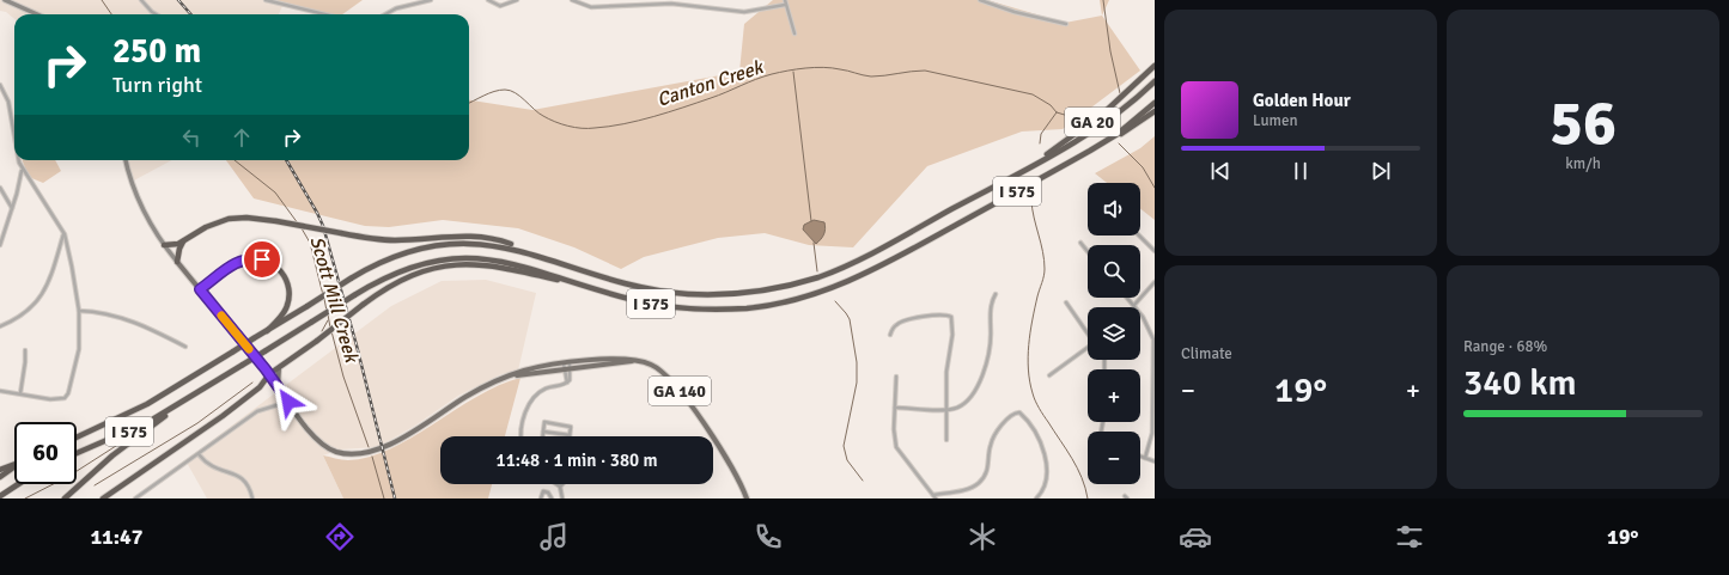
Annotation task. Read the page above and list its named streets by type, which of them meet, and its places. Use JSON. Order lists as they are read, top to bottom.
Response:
{
  "streets": {
    "highway": ["GA 20", "I 575"],
    "main road": ["GA 140"]
  },
  "crossings": [
    ["GA 20", "I 575"]
  ],
  "water": ["Canton Creek", "Scott Mill Creek"],
  "page": {
    "tile": [
      ["56", "km/h"],
      "Climate",
      ["Range · 68%", "340 km"]
    ],
    "turn": ["250 m", "Turn right"],
    "song": ["Golden Hour", "Lumen"],
    "map_buttons": ["+", "−"],
    "heat": ["−", "19°", "+"],
    "limit": "60",
    "trip": "11:48 · 1 min · 380 m",
    "tabs": ["11:47", "19°"]
  }
}
